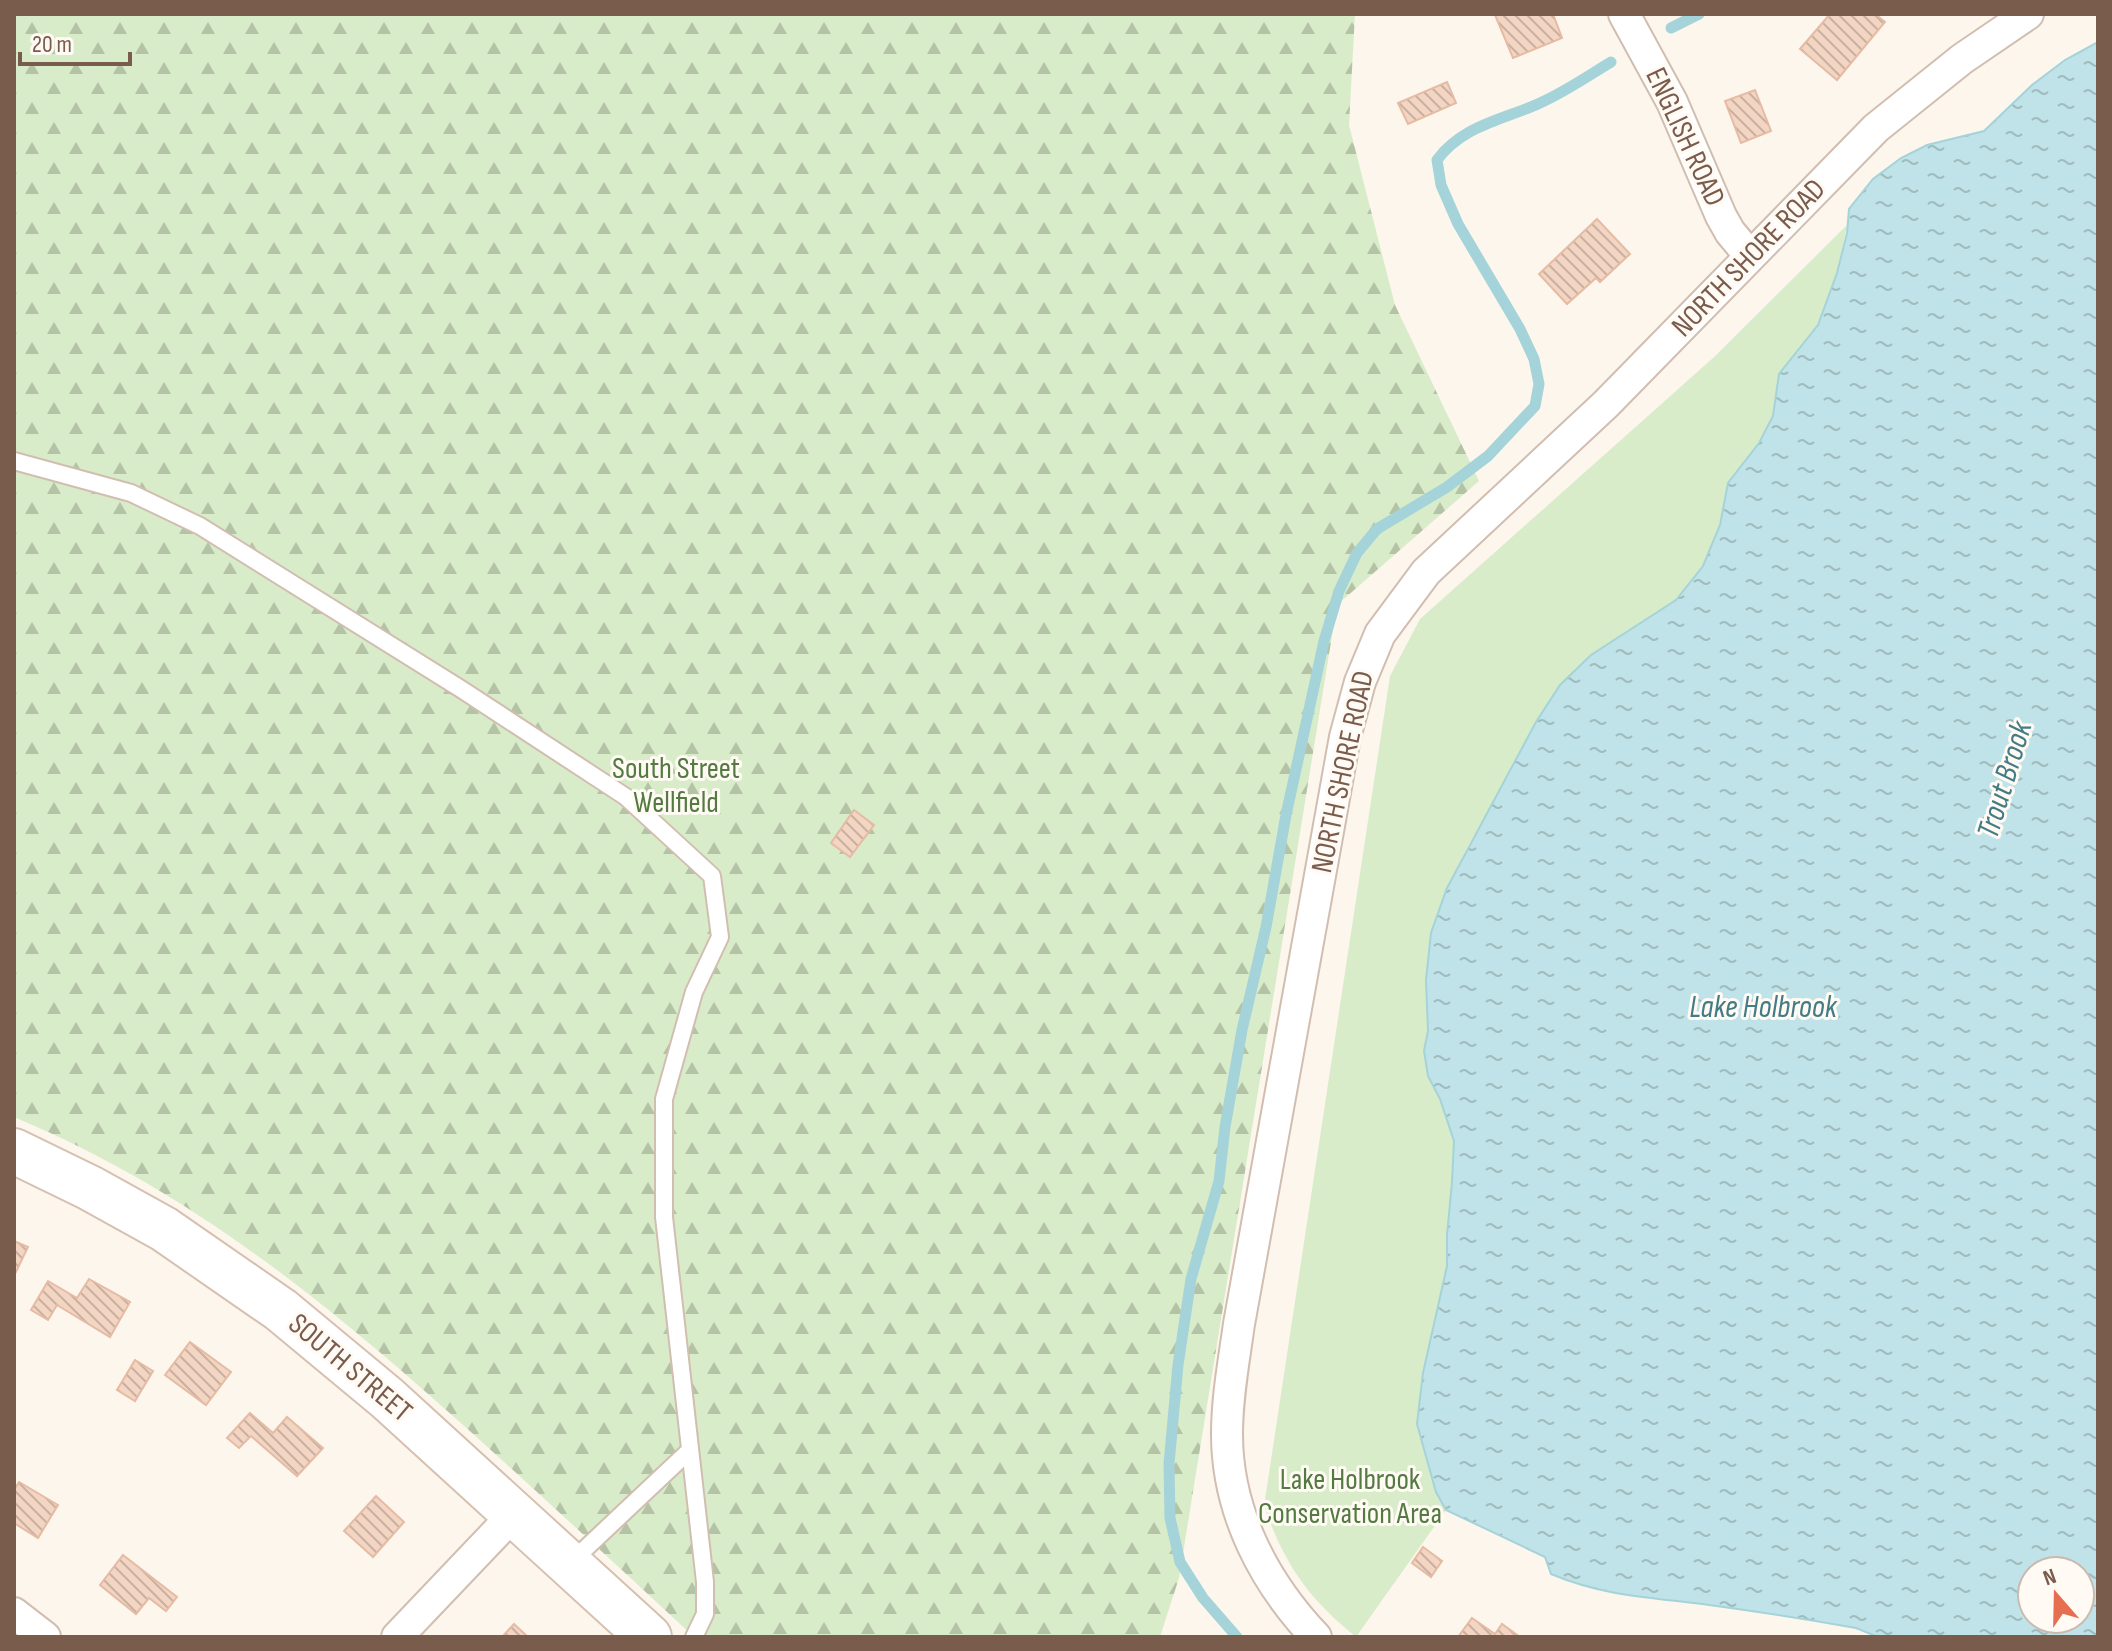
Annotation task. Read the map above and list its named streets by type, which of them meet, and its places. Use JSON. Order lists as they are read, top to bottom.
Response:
{
  "streets": {
    "main road": ["SOUTH STREET"],
    "street": ["ENGLISH ROAD", "NORTH SHORE ROAD"]
  },
  "crossings": [
    ["ENGLISH ROAD", "NORTH SHORE ROAD"]
  ],
  "water": ["Trout Brook", "Lake Holbrook"],
  "parks": ["South Street Wellfield", "Lake Holbrook Conservation Area"],
  "scale_bar": "20 m",
  "north": "top"
}
